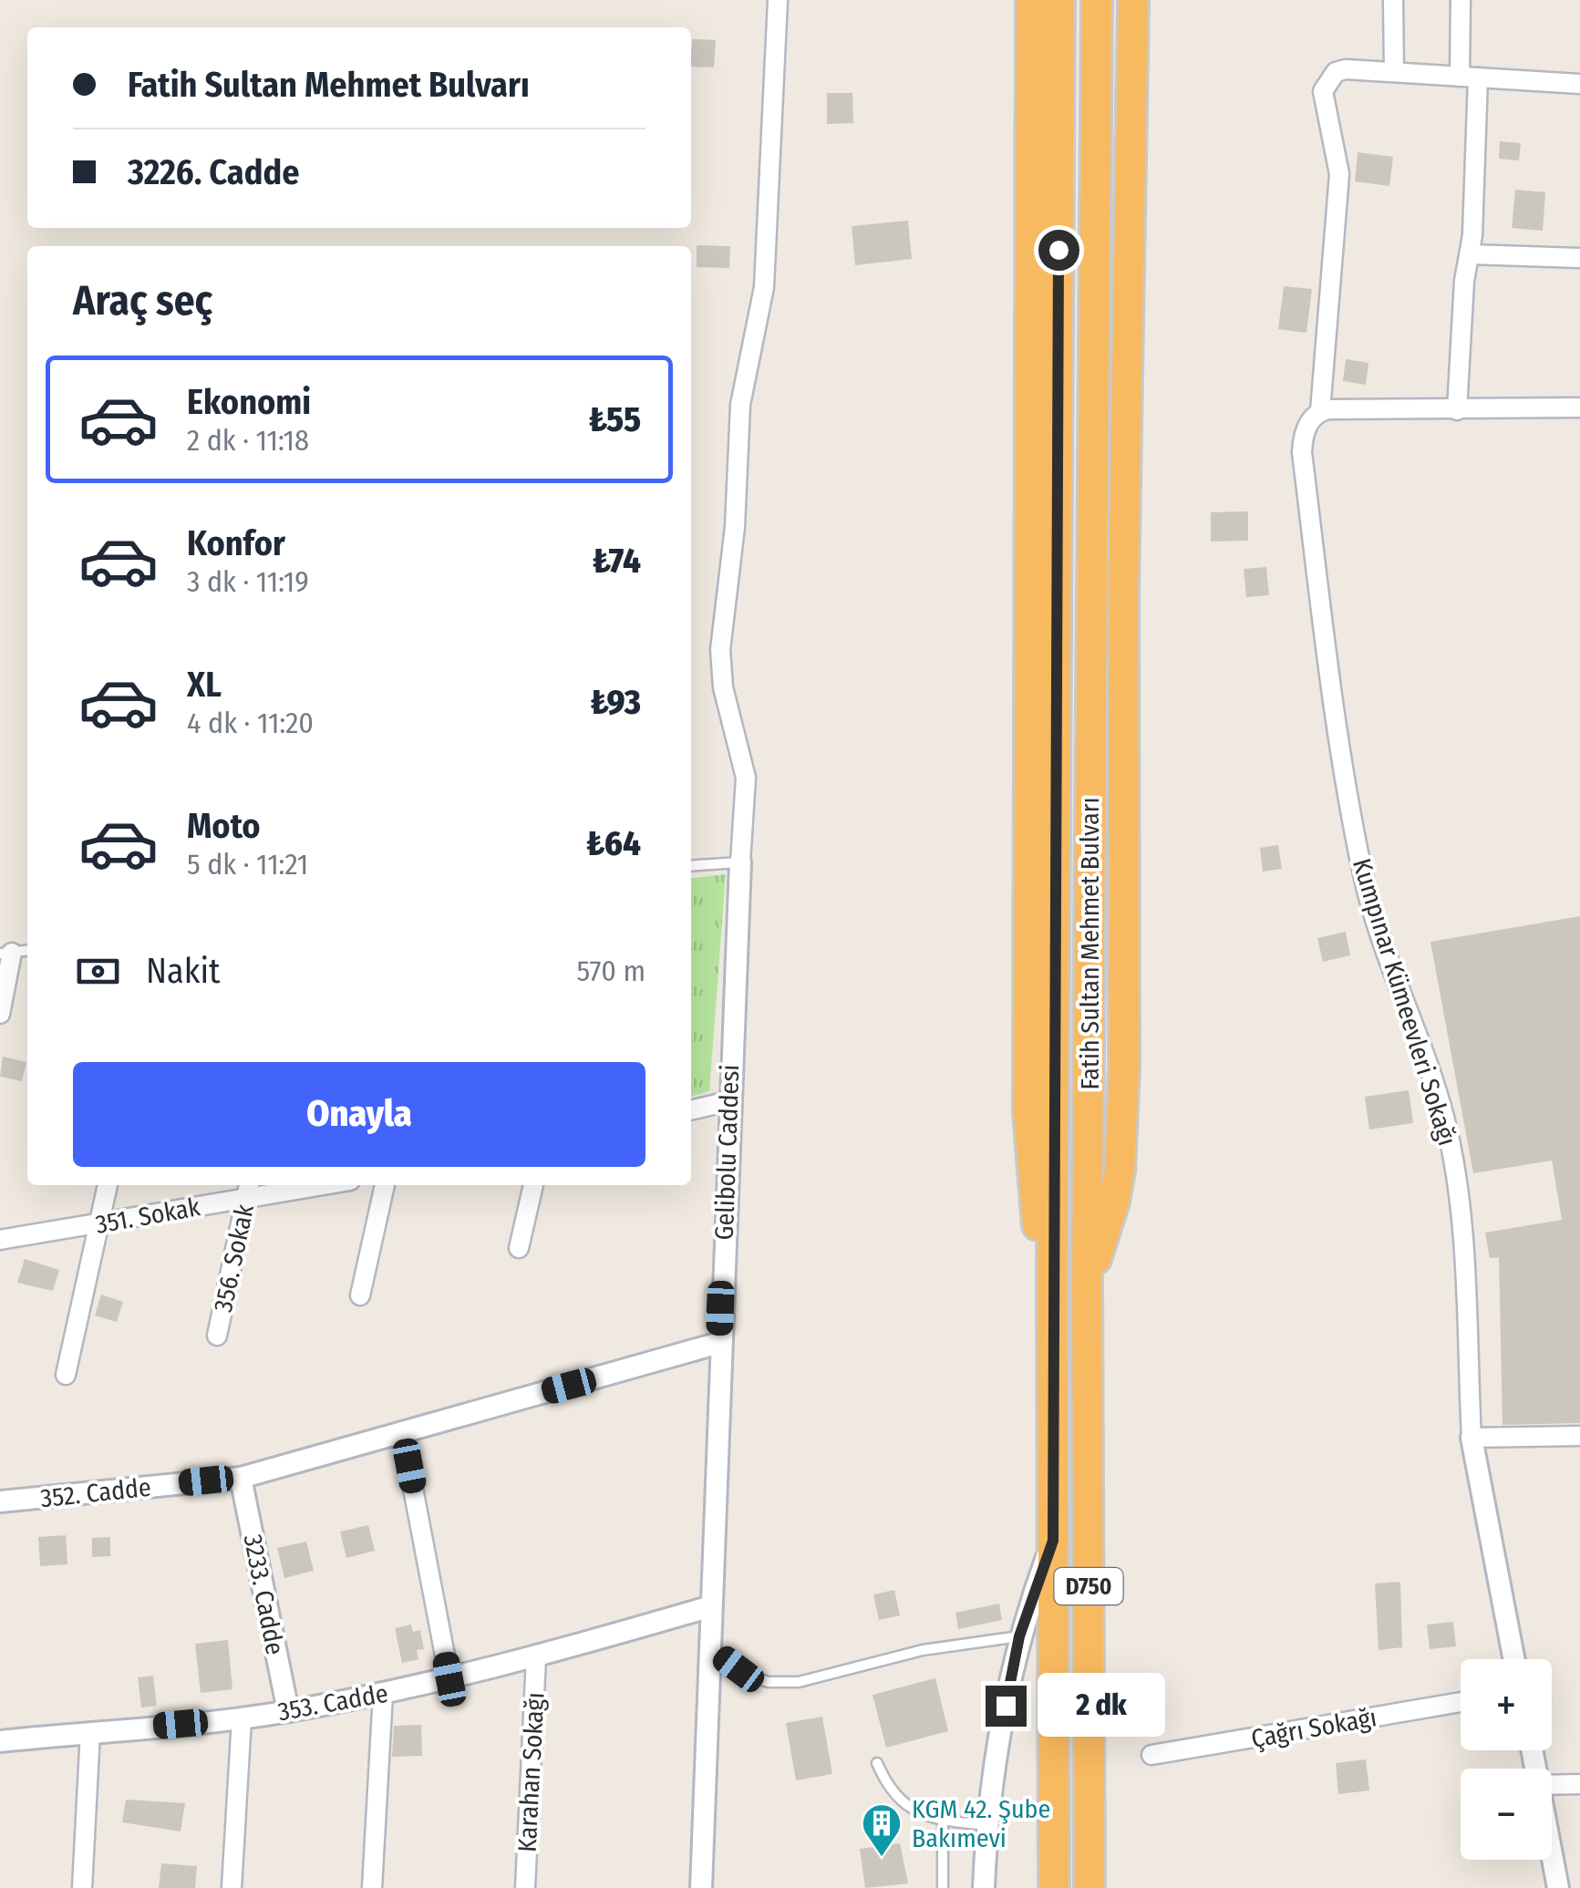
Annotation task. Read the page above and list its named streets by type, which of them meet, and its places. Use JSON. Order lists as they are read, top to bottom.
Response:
{
  "streets": {
    "highway": ["Fatih Sultan Mehmet Bulvarı", "D750"],
    "street": [
      "Kumpınar Kümeevleri Sokağı",
      "Gelibolu Caddesi",
      "351. Sokak",
      "356. Sokak",
      "352. Cadde",
      "3233. Cadde",
      "353. Cadde",
      "Çağrı Sokağı",
      "Karahan Sokağı"
    ]
  },
  "crossings": [
    ["Gelibolu Caddesi", "352. Cadde"],
    ["Gelibolu Caddesi", "353. Cadde"],
    ["351. Sokak", "356. Sokak"],
    ["352. Cadde", "3233. Cadde"],
    ["3233. Cadde", "353. Cadde"],
    ["353. Cadde", "Karahan Sokağı"]
  ],
  "places": {
    "building": ["KGM 42. Şube Bakımevi"]
  },
  "page": {
    "banner": ["Fatih Sultan Mehmet Bulvarı", "3226. Cadde"],
    "heading": "Araç seç",
    "list": [
      {
        "name": "Ekonomi",
        "note": "2 dk · 11:18",
        "value": "₺55"
      },
      {
        "name": "Konfor",
        "note": "3 dk · 11:19",
        "value": "₺74"
      },
      {
        "name": "XL",
        "note": "4 dk · 11:20",
        "value": "₺93"
      },
      {
        "name": "Moto",
        "note": "5 dk · 11:21",
        "value": "₺64"
      }
    ],
    "pay": ["Nakit", "570 m"],
    "buttons": "Onayla",
    "map_buttons": ["+", "−"],
    "bubble": "2 dk"
  }
}
